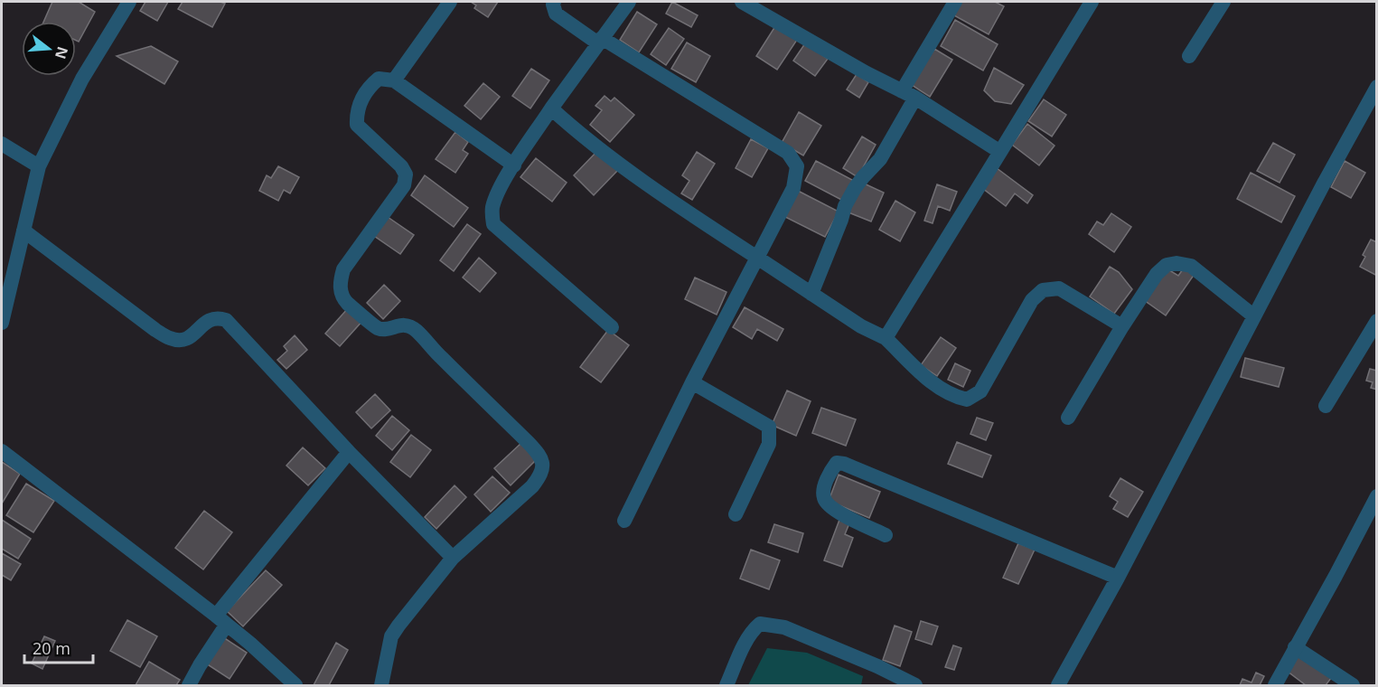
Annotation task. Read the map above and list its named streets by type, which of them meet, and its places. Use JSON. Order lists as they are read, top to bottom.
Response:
{
  "scale_bar": "20 m",
  "north": "right"
}
